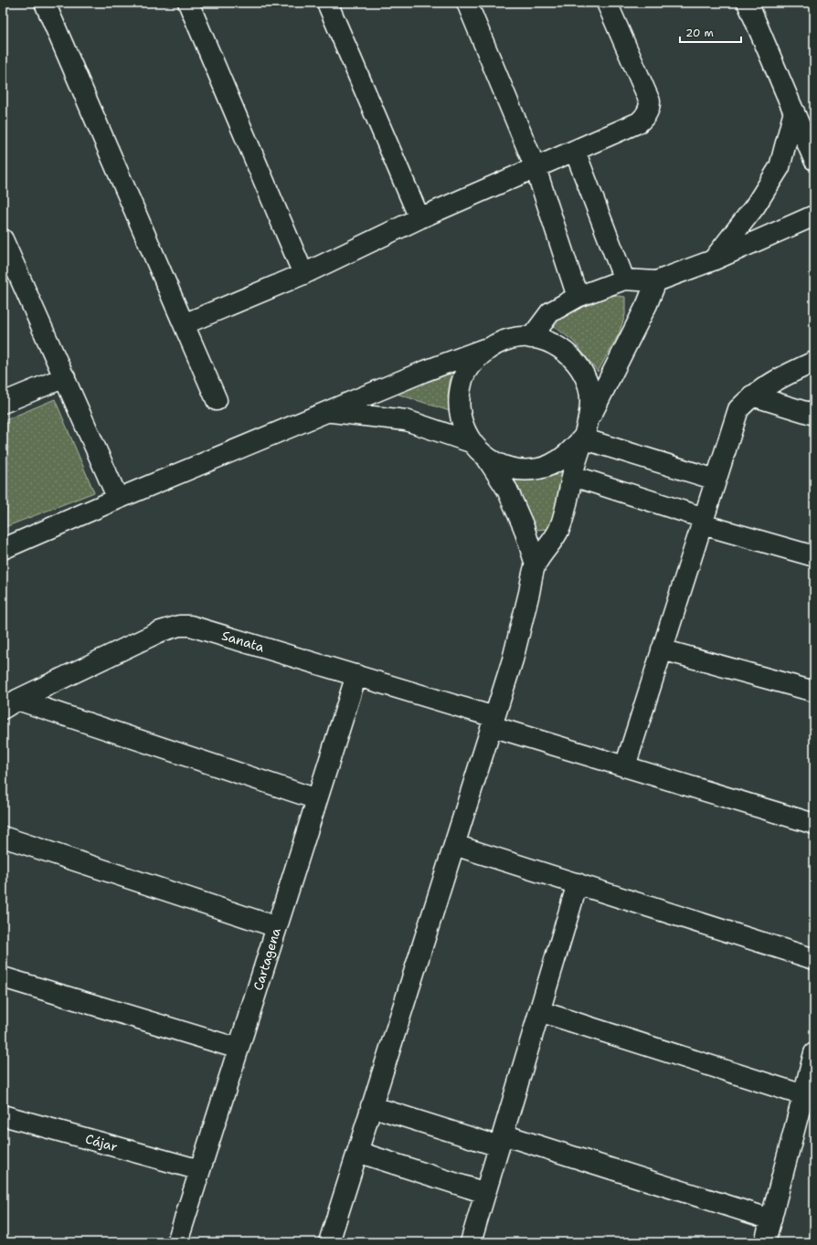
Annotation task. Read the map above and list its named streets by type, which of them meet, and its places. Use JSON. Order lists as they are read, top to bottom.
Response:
{
  "streets": {
    "street": ["Sanata", "Cartagena", "Cájar"]
  },
  "crossings": [
    ["Sanata", "Cartagena"],
    ["Cartagena", "Cájar"]
  ],
  "scale_bar": "20 m"
}
